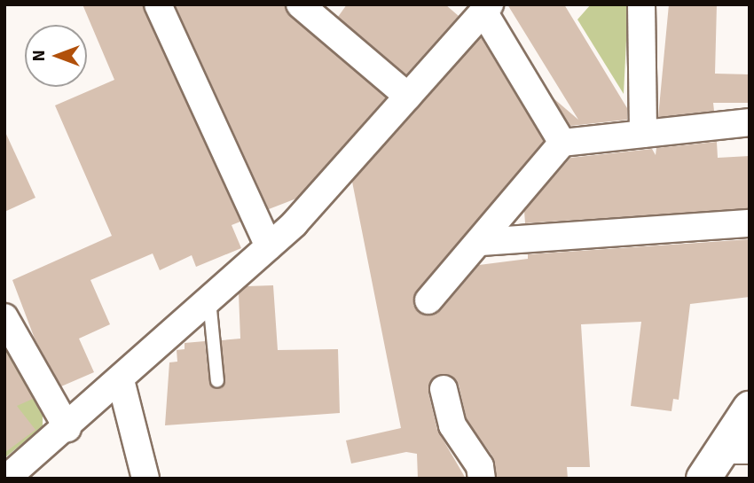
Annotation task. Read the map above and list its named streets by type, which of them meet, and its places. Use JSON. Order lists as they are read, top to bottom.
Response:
{
  "north": "left"
}
